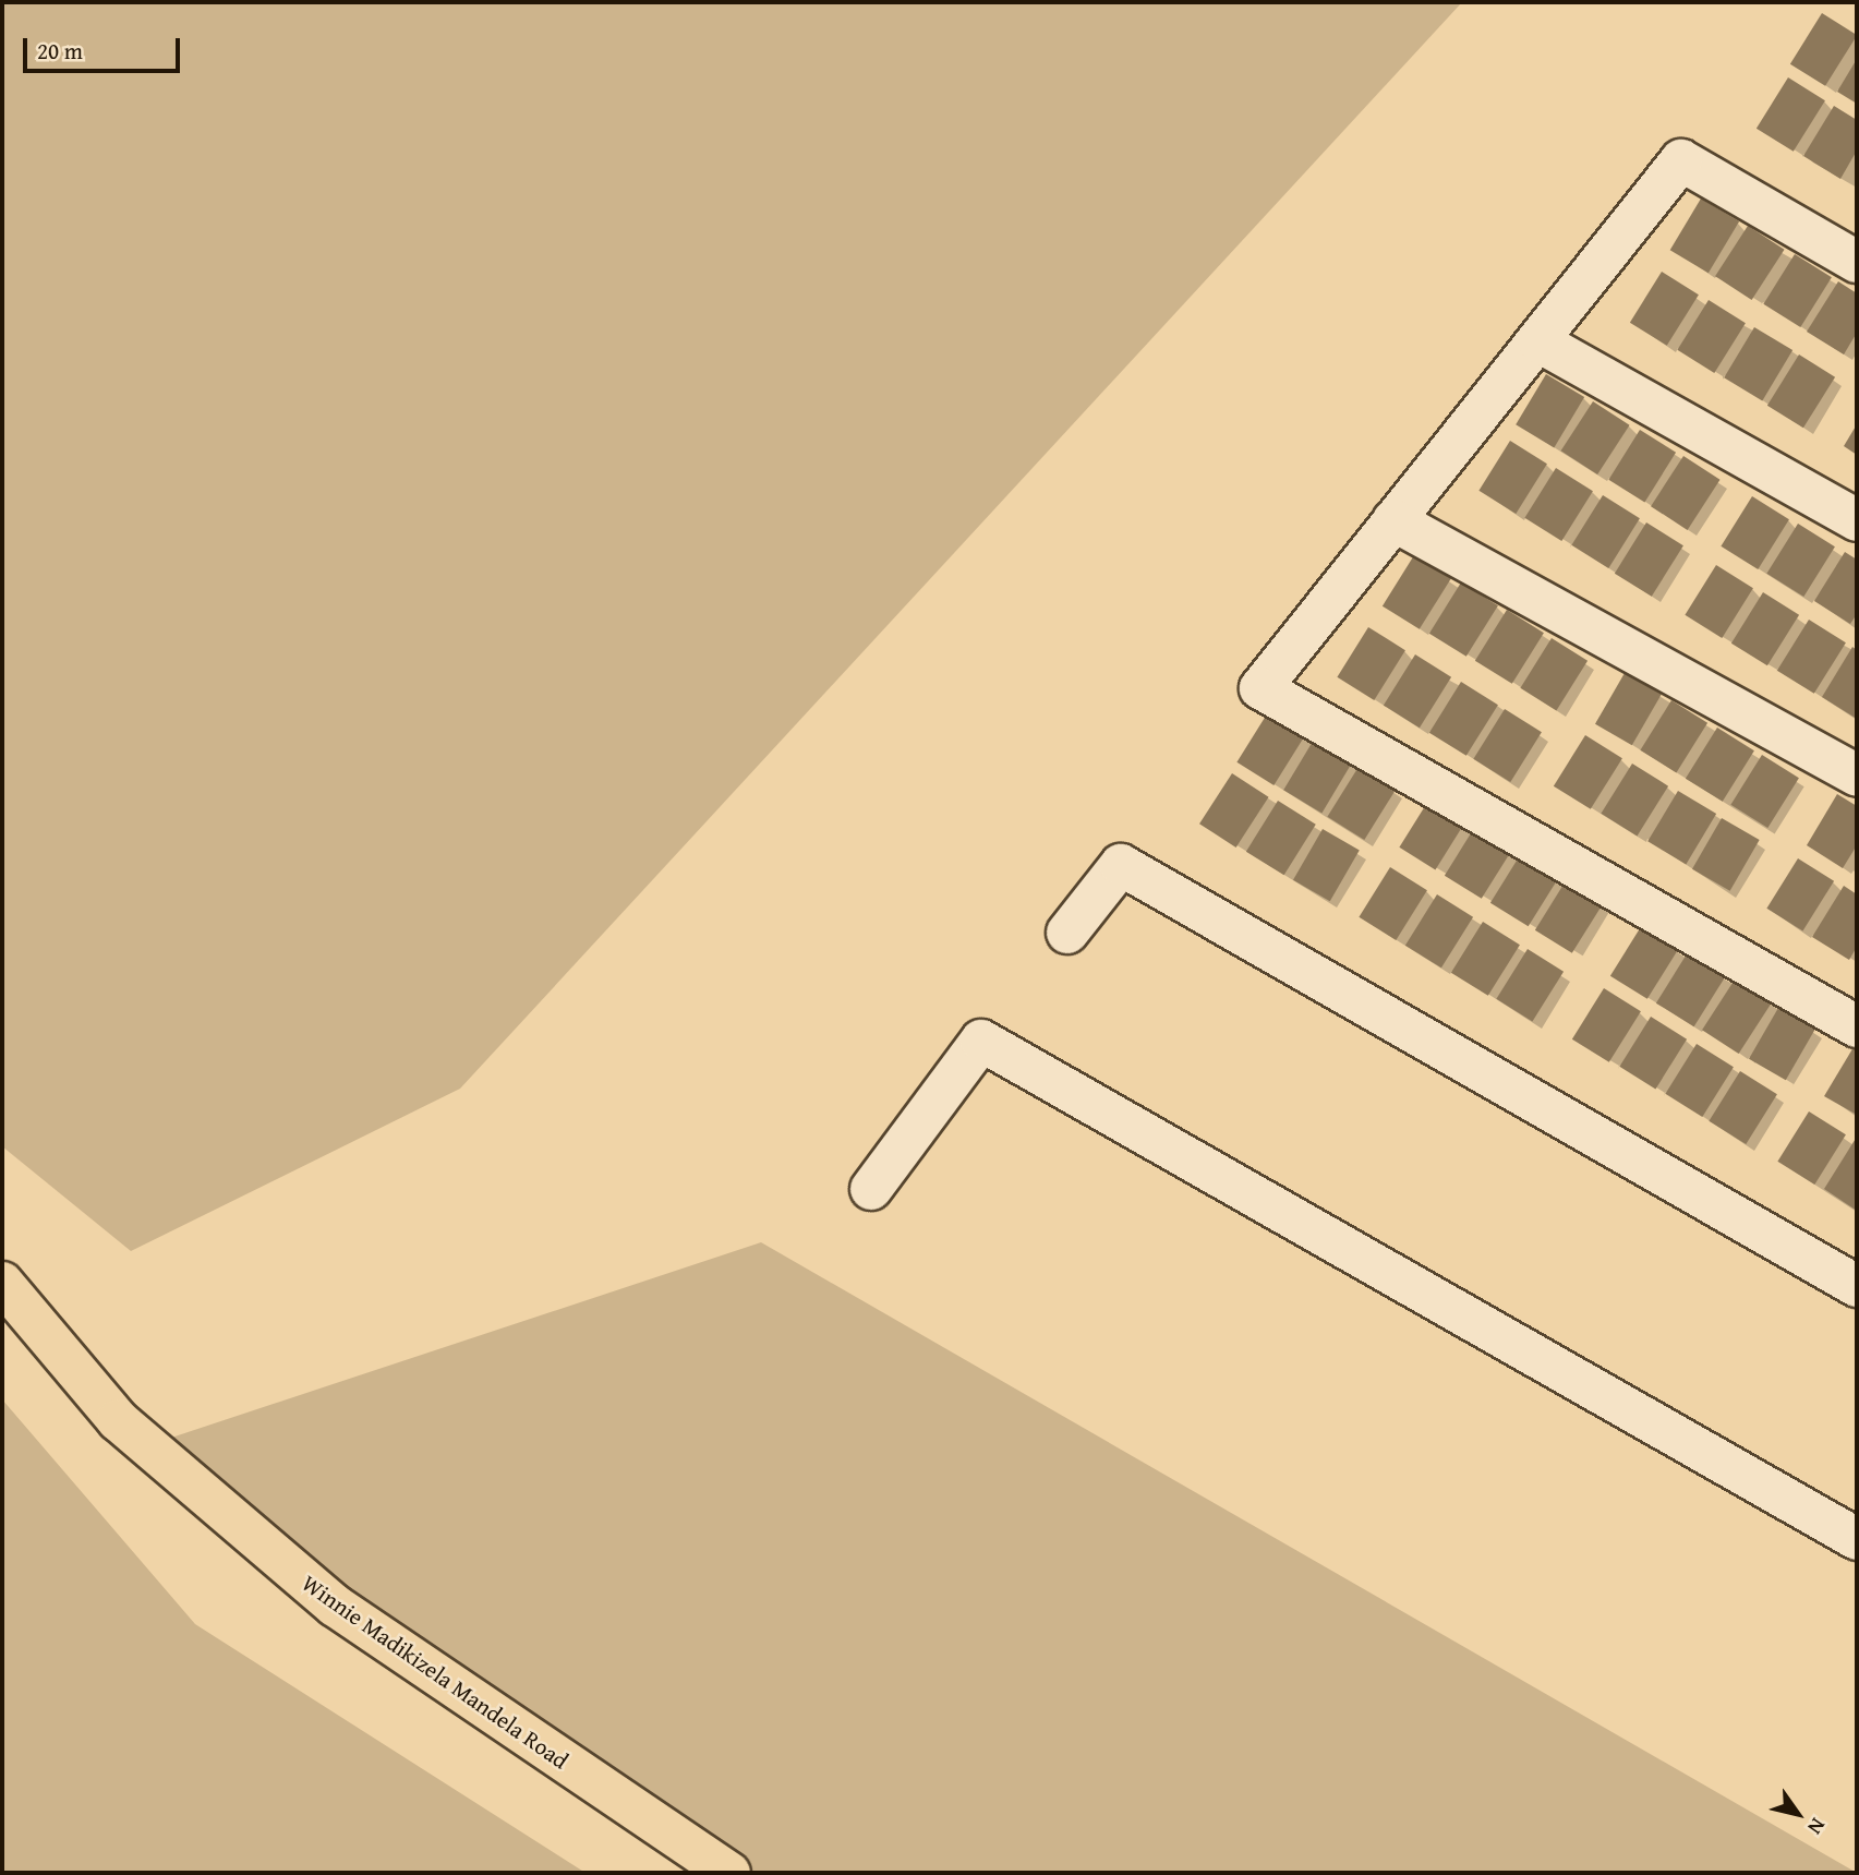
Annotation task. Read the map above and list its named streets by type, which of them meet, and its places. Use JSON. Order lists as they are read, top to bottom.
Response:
{
  "streets": {
    "main road": ["Winnie Madikizela Mandela Road"]
  },
  "scale_bar": "20 m",
  "north": "bottom right"
}
